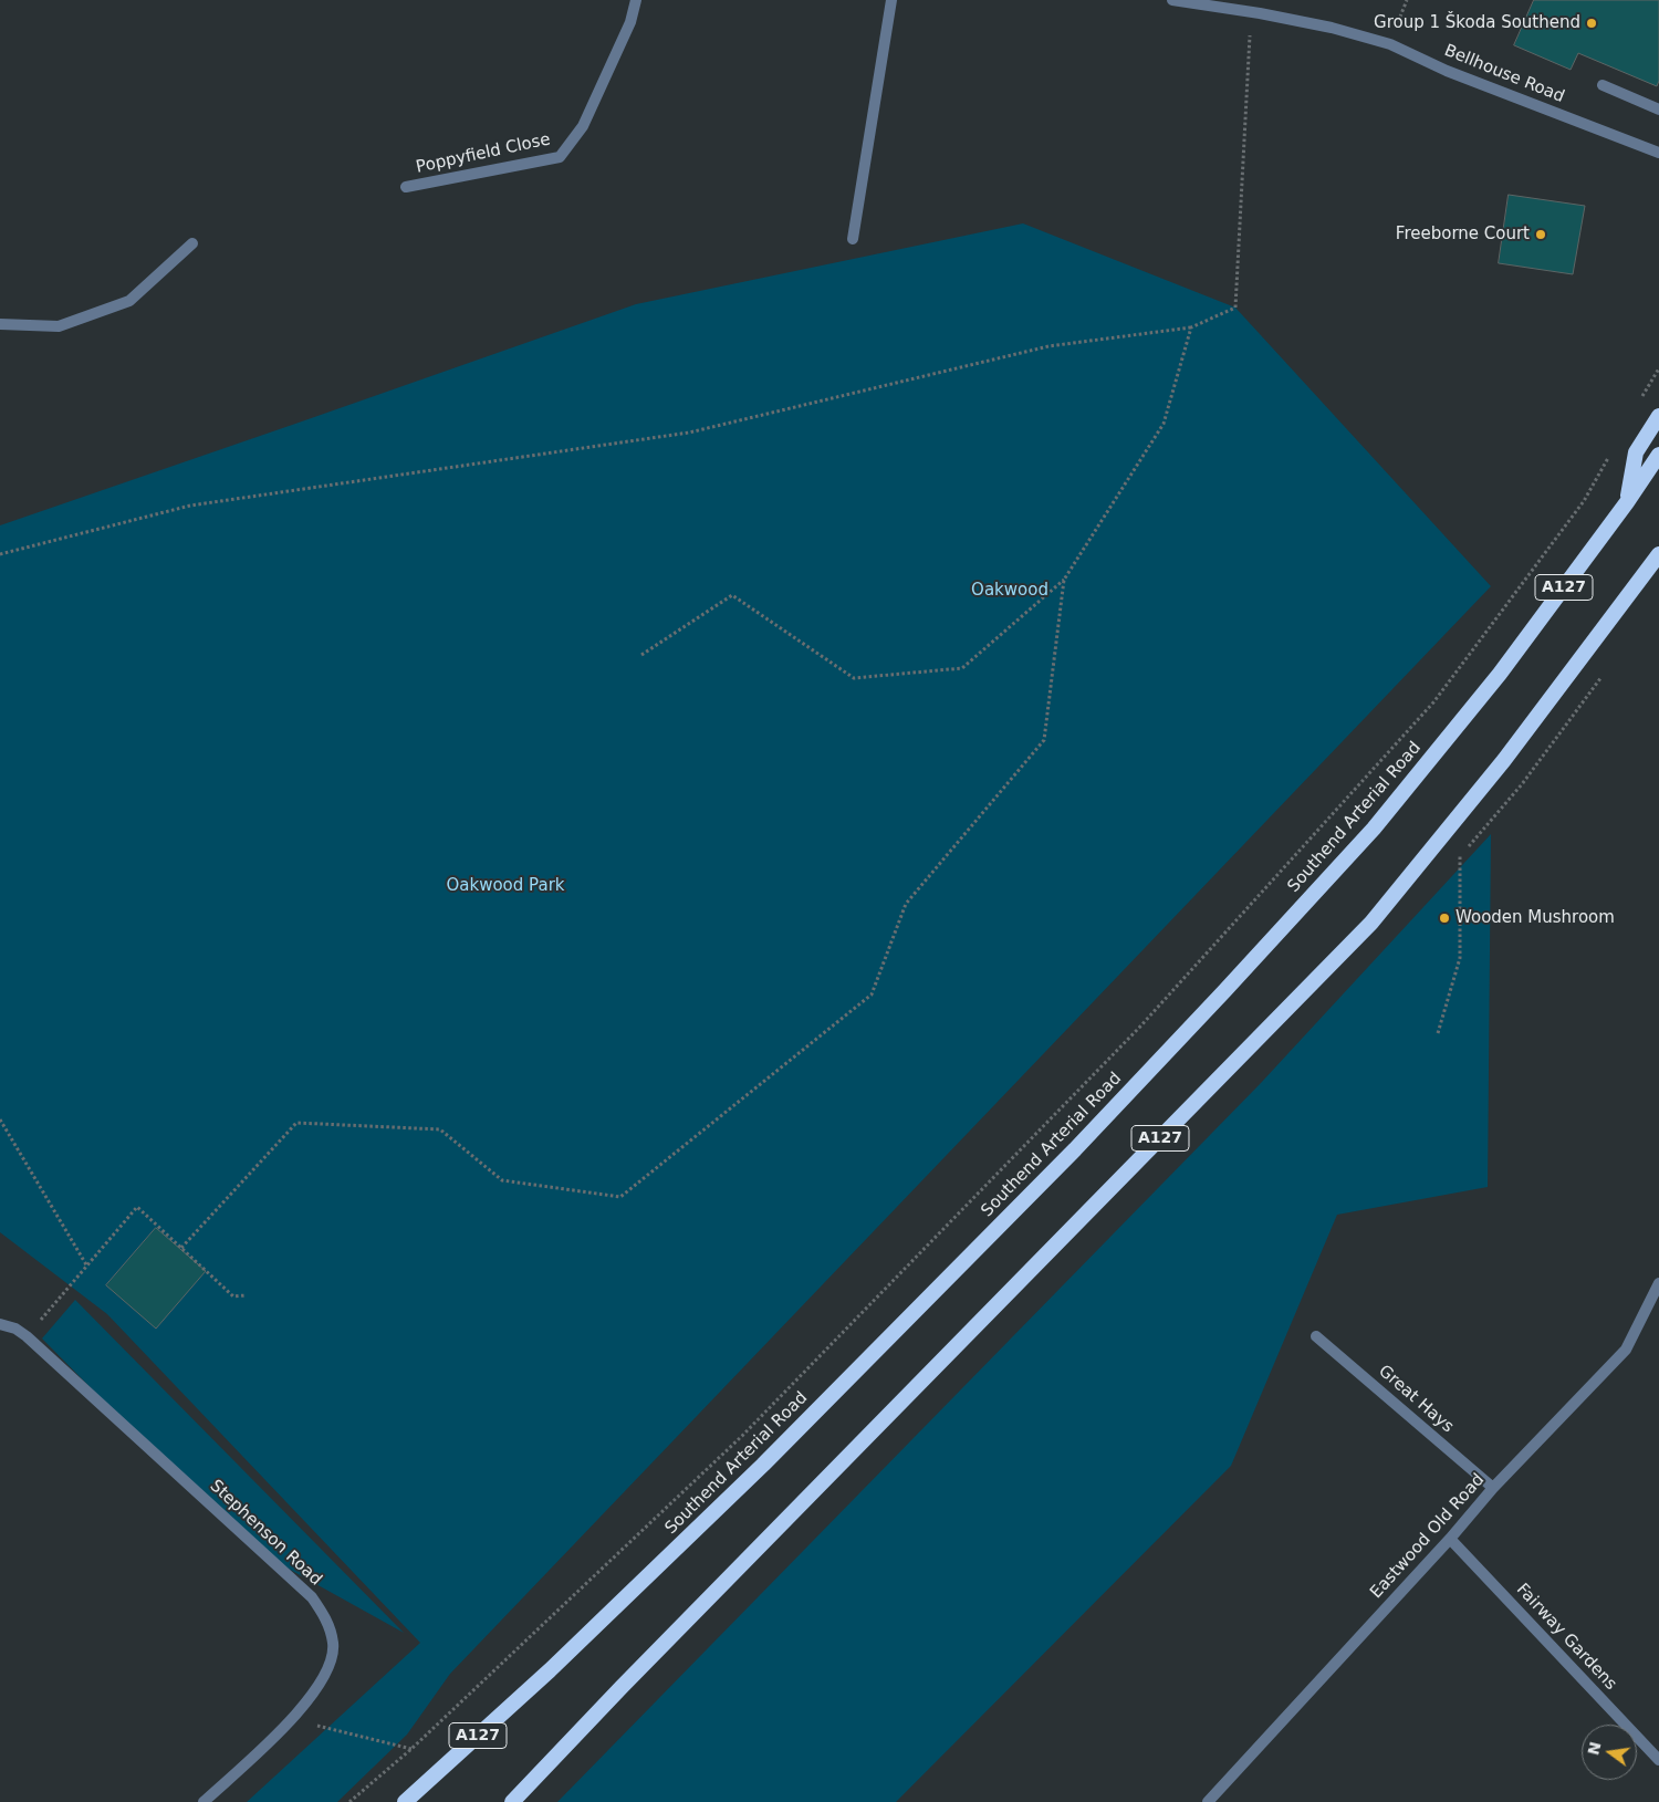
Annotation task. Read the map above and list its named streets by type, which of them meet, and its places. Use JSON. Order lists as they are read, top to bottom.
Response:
{
  "streets": {
    "highway": ["A127", "Southend Arterial Road"],
    "street": [
      "Bellhouse Road",
      "Poppyfield Close",
      "Great Hays",
      "Stephenson Road",
      "Eastwood Old Road",
      "Fairway Gardens"
    ]
  },
  "crossings": [
    ["Great Hays", "Eastwood Old Road"],
    ["Eastwood Old Road", "Fairway Gardens"]
  ],
  "parks": ["Oakwood", "Oakwood Park"],
  "places": ["Group 1 Škoda Southend", "Freeborne Court", "Wooden Mushroom"],
  "north": "left"
}
